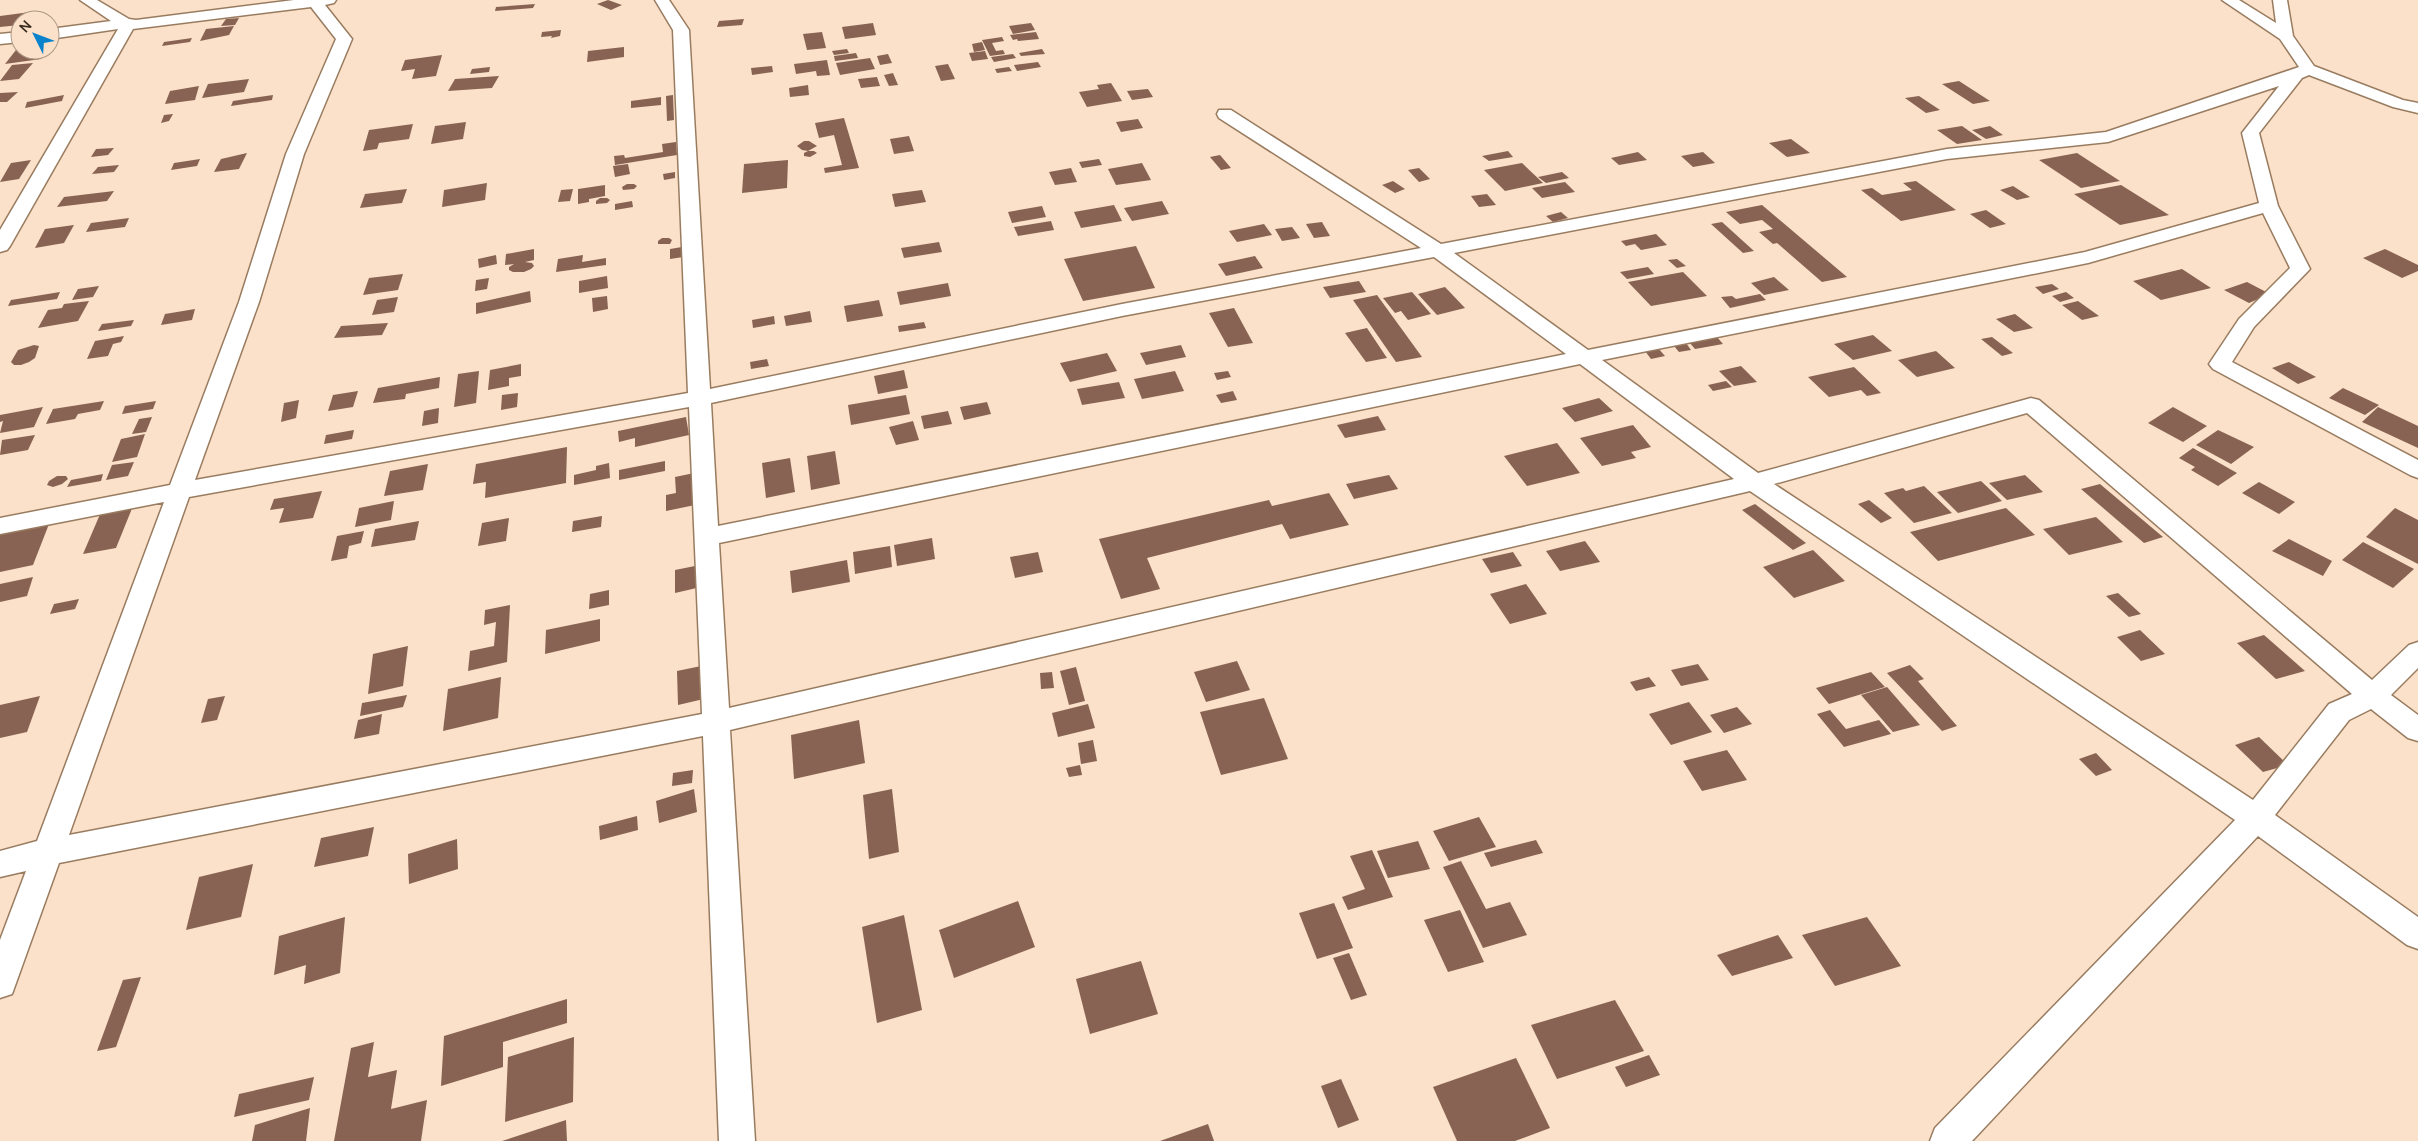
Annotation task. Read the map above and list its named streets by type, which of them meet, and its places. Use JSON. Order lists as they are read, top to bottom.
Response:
{
  "north": "top left"
}
